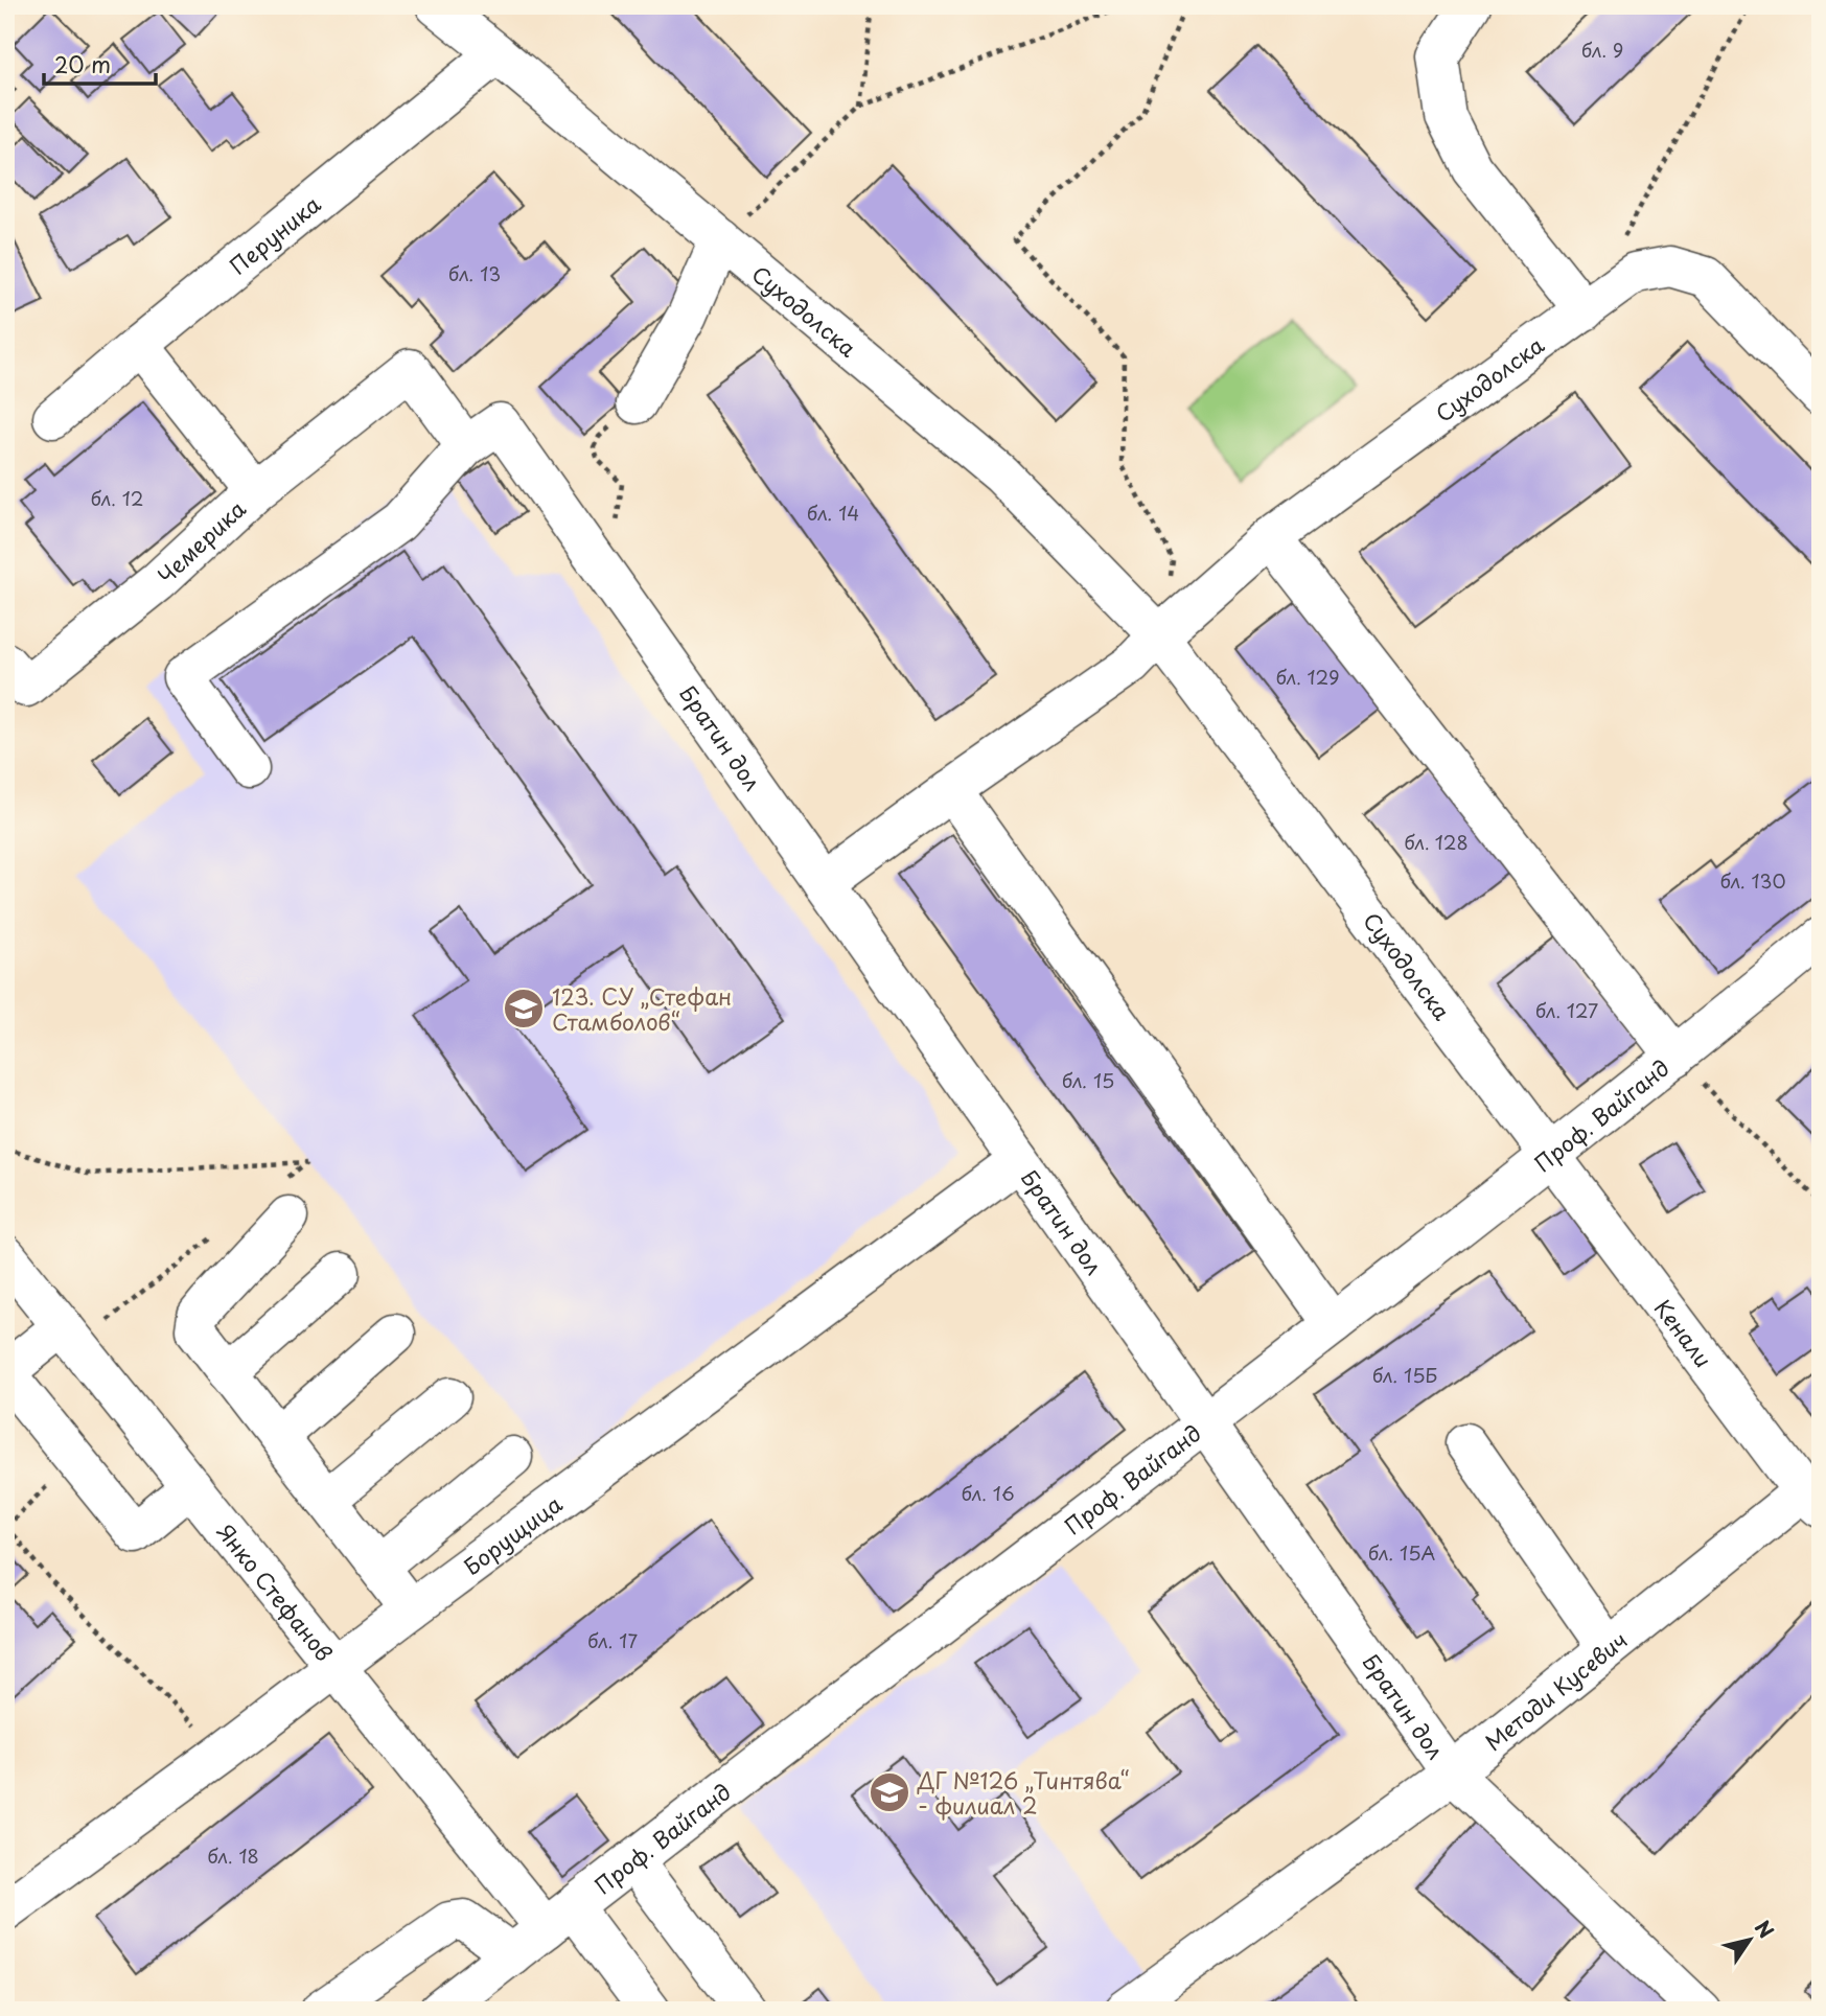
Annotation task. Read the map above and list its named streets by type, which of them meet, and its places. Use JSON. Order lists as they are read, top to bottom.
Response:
{
  "streets": {
    "street": [
      "Перуника",
      "Суходолска",
      "Чемерика",
      "Братин дол",
      "Проф. Вайганд",
      "Кенали",
      "Борущица",
      "Янко Стефанов",
      "Методи Кусевич"
    ]
  },
  "crossings": [
    ["Перуника", "Суходолска"],
    ["Перуника", "Чемерика"],
    ["Суходолска", "Проф. Вайганд"],
    ["Суходолска", "Кенали"],
    ["Братин дол", "Проф. Вайганд"],
    ["Братин дол", "Борущица"],
    ["Братин дол", "Методи Кусевич"],
    ["Проф. Вайганд", "Кенали"],
    ["Проф. Вайганд", "Янко Стефанов"],
    ["Кенали", "Методи Кусевич"],
    ["Борущица", "Янко Стефанов"]
  ],
  "places": {
    "school or university": ["123. СУ „Стефан Стамболов“", "ДГ №126 „Тинтява“ - филиал 2"]
  },
  "house_numbers": [
    "бл. 9",
    "бл. 13",
    "бл. 12",
    "бл. 14",
    "бл. 129",
    "бл. 128",
    "бл. 130",
    "бл. 127",
    "бл. 15",
    "бл. 15Б",
    "бл. 16",
    "бл. 15А",
    "бл. 17",
    "бл. 18"
  ],
  "scale_bar": "20 m",
  "north": "top right"
}
